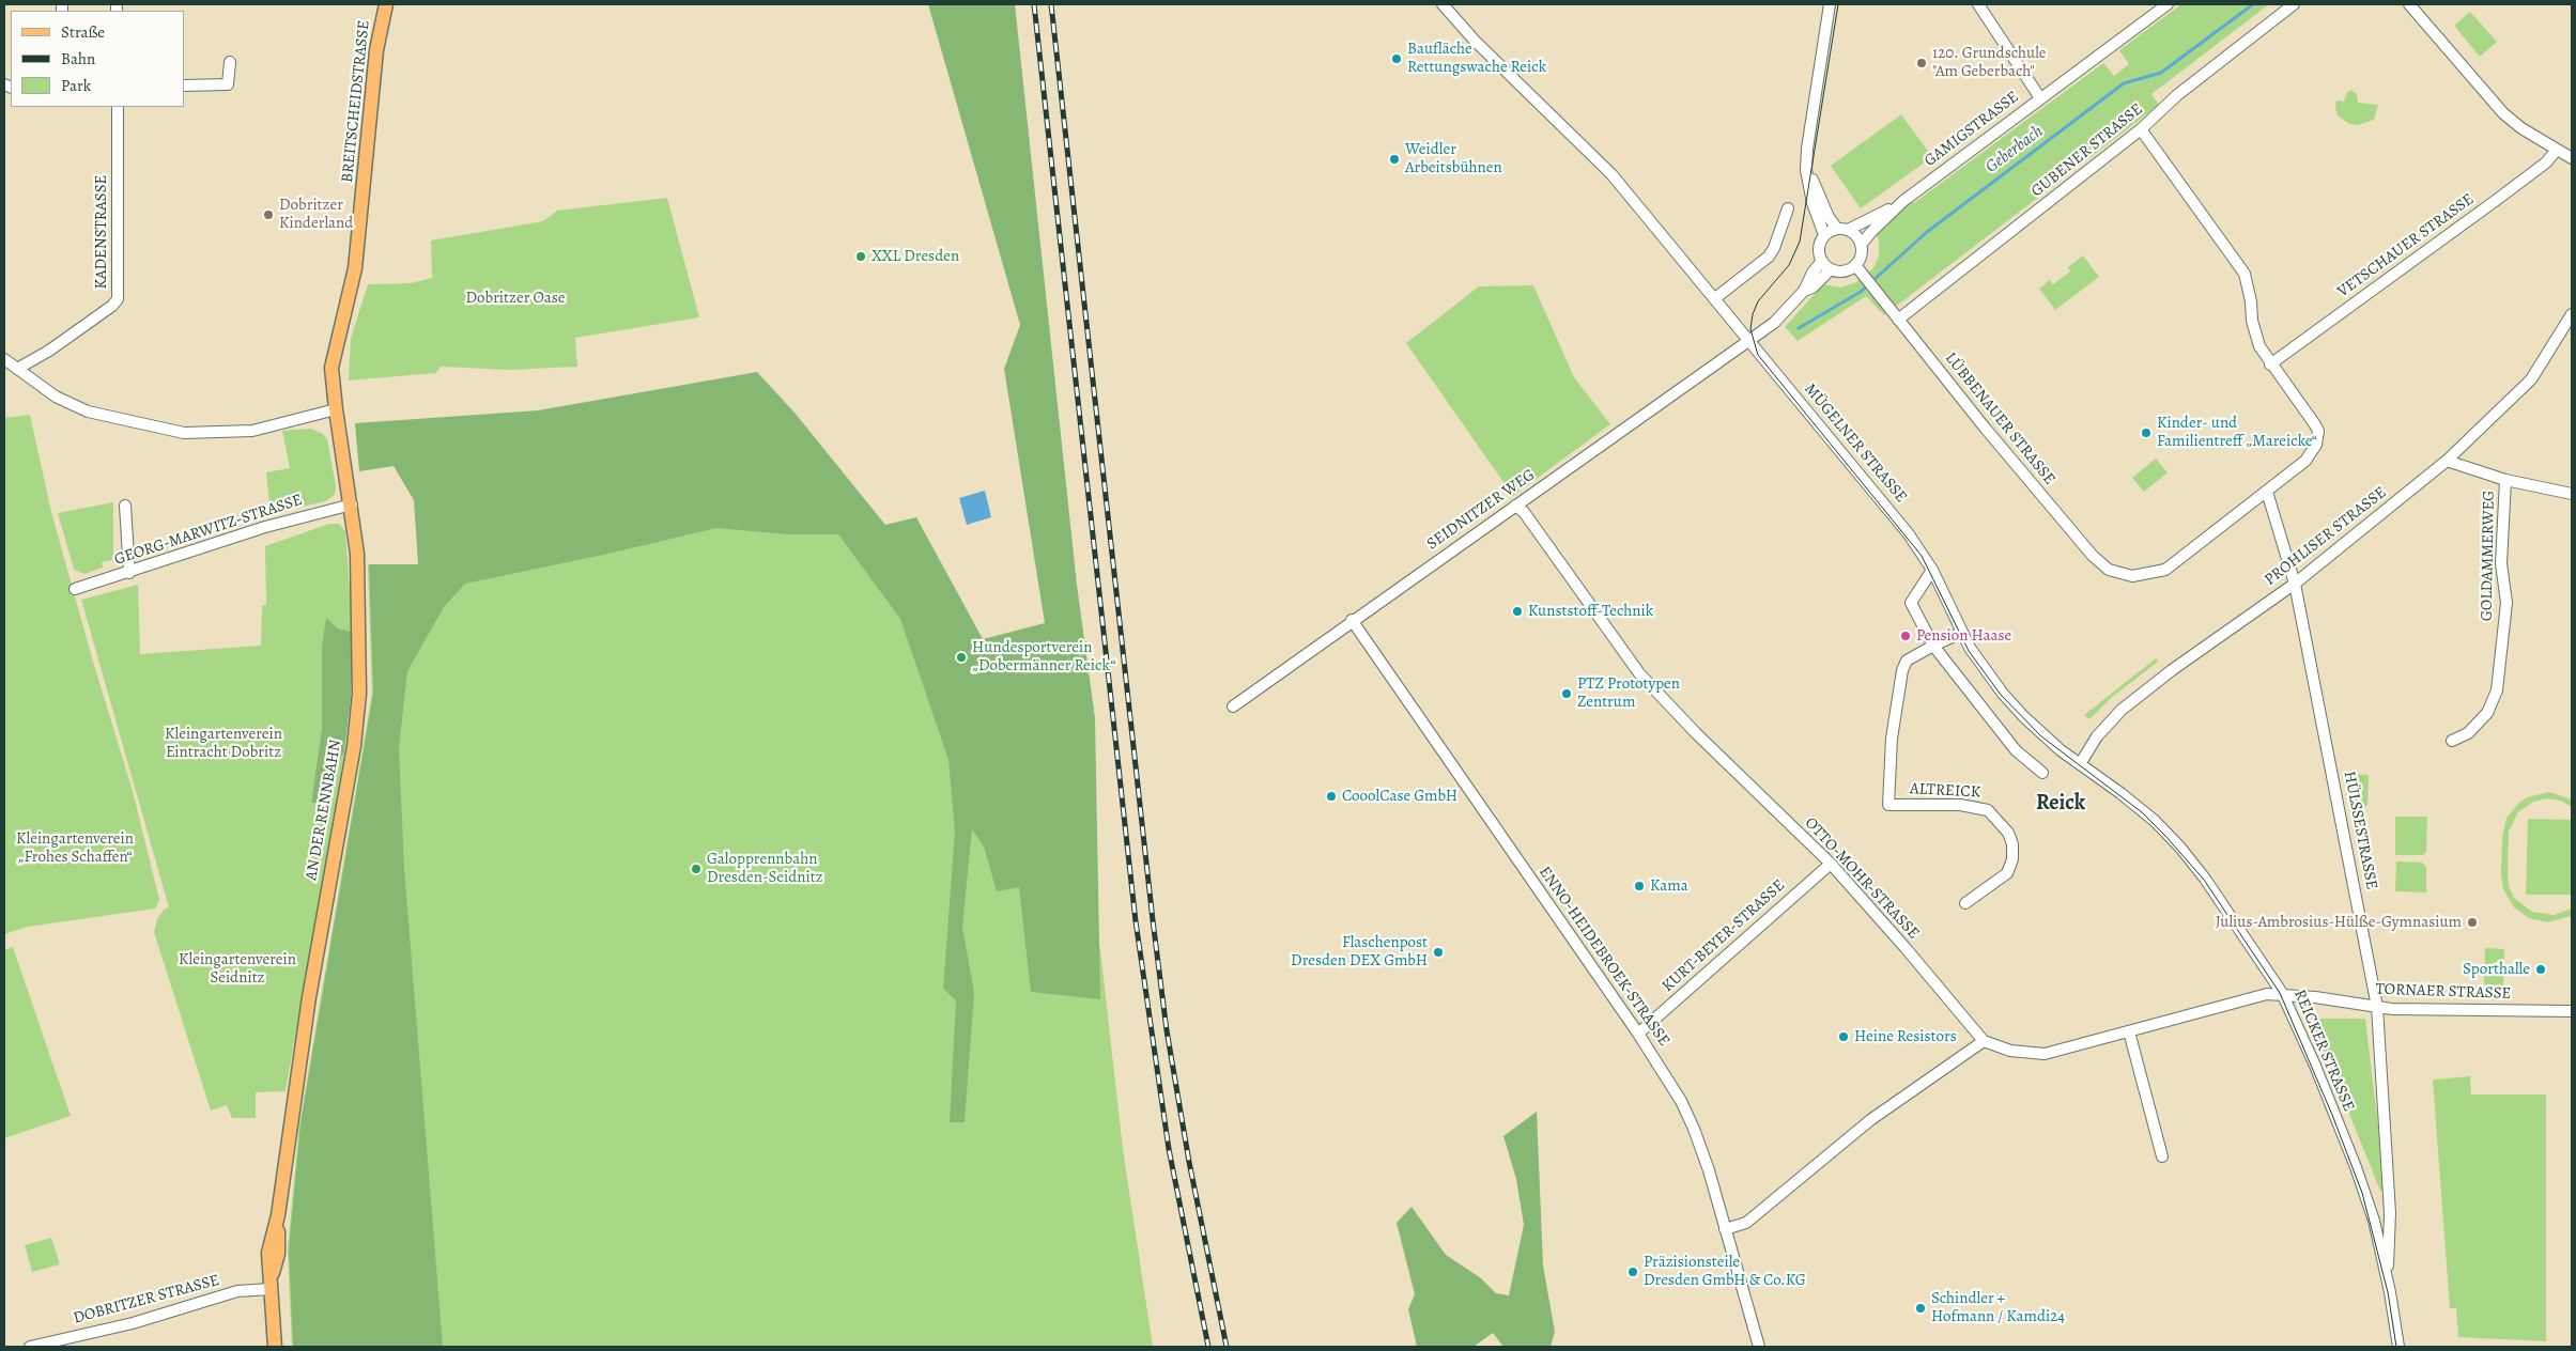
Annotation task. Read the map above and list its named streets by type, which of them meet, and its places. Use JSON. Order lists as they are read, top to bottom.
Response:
{
  "streets": {
    "main road": ["BREITSCHEIDSTRASSE", "AN DER RENNBAHN"],
    "street": [
      "GAMIGSTRASSE",
      "GUBENER STRASSE",
      "KADENSTRASSE",
      "VETSCHAUER STRASSE",
      "LÜBBENAUER STRASSE",
      "MÜGELNER STRASSE",
      "SEIDNITZER WEG",
      "GEORG-MARWITZ-STRASSE",
      "PROHLISER STRASSE",
      "GOLDAMMERWEG",
      "ALTREICK",
      "HÜLSSESTRASSE",
      "OTTO-MOHR-STRASSE",
      "KURT-BEYER-STRASSE",
      "ENNO-HEIDEBROEK-STRASSE",
      "TORNAER STRASSE",
      "REICKER STRASSE",
      "DOBRITZER STRASSE"
    ]
  },
  "crossings": [
    ["BREITSCHEIDSTRASSE", "AN DER RENNBAHN"],
    ["GAMIGSTRASSE", "LÜBBENAUER STRASSE"],
    ["GUBENER STRASSE", "LÜBBENAUER STRASSE"],
    ["LÜBBENAUER STRASSE", "HÜLSSESTRASSE"],
    ["MÜGELNER STRASSE", "SEIDNITZER WEG"],
    ["SEIDNITZER WEG", "OTTO-MOHR-STRASSE"],
    ["SEIDNITZER WEG", "ENNO-HEIDEBROEK-STRASSE"],
    ["GEORG-MARWITZ-STRASSE", "AN DER RENNBAHN"],
    ["PROHLISER STRASSE", "HÜLSSESTRASSE"],
    ["PROHLISER STRASSE", "REICKER STRASSE"],
    ["AN DER RENNBAHN", "DOBRITZER STRASSE"],
    ["HÜLSSESTRASSE", "TORNAER STRASSE"],
    ["HÜLSSESTRASSE", "REICKER STRASSE"],
    ["OTTO-MOHR-STRASSE", "KURT-BEYER-STRASSE"],
    ["KURT-BEYER-STRASSE", "ENNO-HEIDEBROEK-STRASSE"],
    ["TORNAER STRASSE", "REICKER STRASSE"]
  ],
  "districts": ["Reick"],
  "water": ["Geberbach"],
  "parks": [
    "Dobritzer Oase",
    "Kleingartenverein Eintracht Dobritz",
    "Kleingartenverein „Frohes Schaffen“",
    "Kleingartenverein Seidnitz"
  ],
  "places": [
    "Baufläche Rettungswache Reick",
    "120. Grundschule \"Am Geberbach\"",
    "Weidler Arbeitsbühnen",
    "Dobritzer Kinderland",
    "XXL Dresden",
    "Kinder- und Familientreff „Mareicke“",
    "Kunststoff-Technik",
    "Pension Haase",
    "Hundesportverein „Dobermänner Reick“",
    "PTZ Prototypen Zentrum",
    "CooolCase GmbH",
    "Galopprennbahn Dresden-Seidnitz",
    "Kama",
    "Julius-Ambrosius-Hülße-Gymnasium",
    "Flaschenpost Dresden DEX GmbH",
    "Sporthalle",
    "Heine Resistors",
    "Präzisionsteile Dresden GmbH & Co.KG",
    "Schindler + Hofmann / Kamdi24"
  ],
  "legend": ["Straße", "Bahn", "Park"]
}
